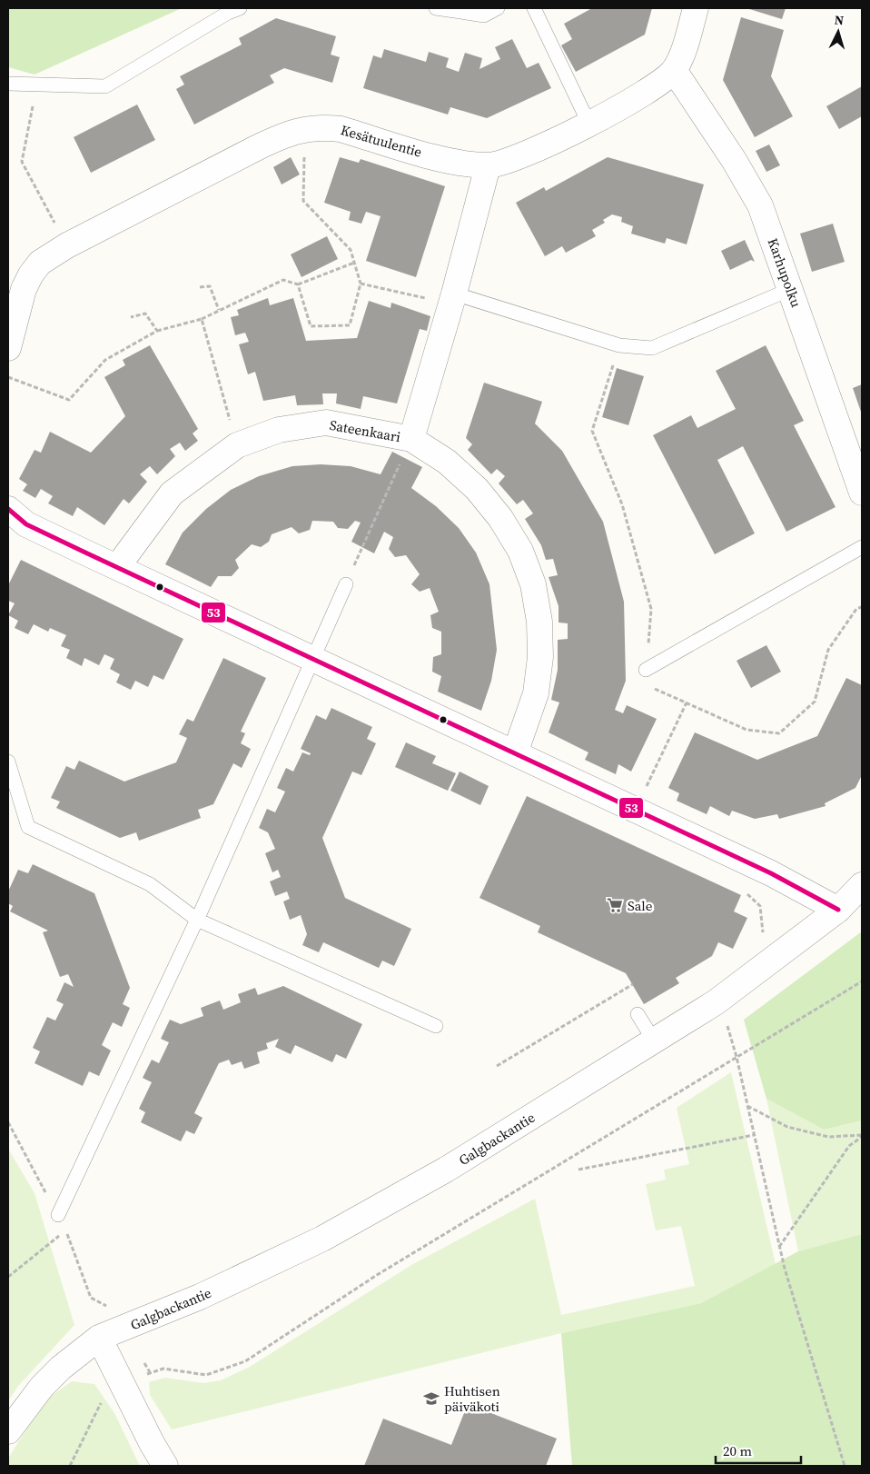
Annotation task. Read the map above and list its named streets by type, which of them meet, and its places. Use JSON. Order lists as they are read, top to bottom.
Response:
{
  "streets": {
    "street": [
      "Kesätuulentie",
      "Karhupolku",
      "Sateenkaari",
      "Galgbackantie"
    ]
  },
  "crossings": [
    ["Kesätuulentie", "Karhupolku"]
  ],
  "places": {
    "supermarket": ["Sale"],
    "school or university": ["Huhtisen päiväkoti"]
  },
  "lines": ["transit line 53"],
  "scale_bar": "20 m",
  "north": "top"
}
